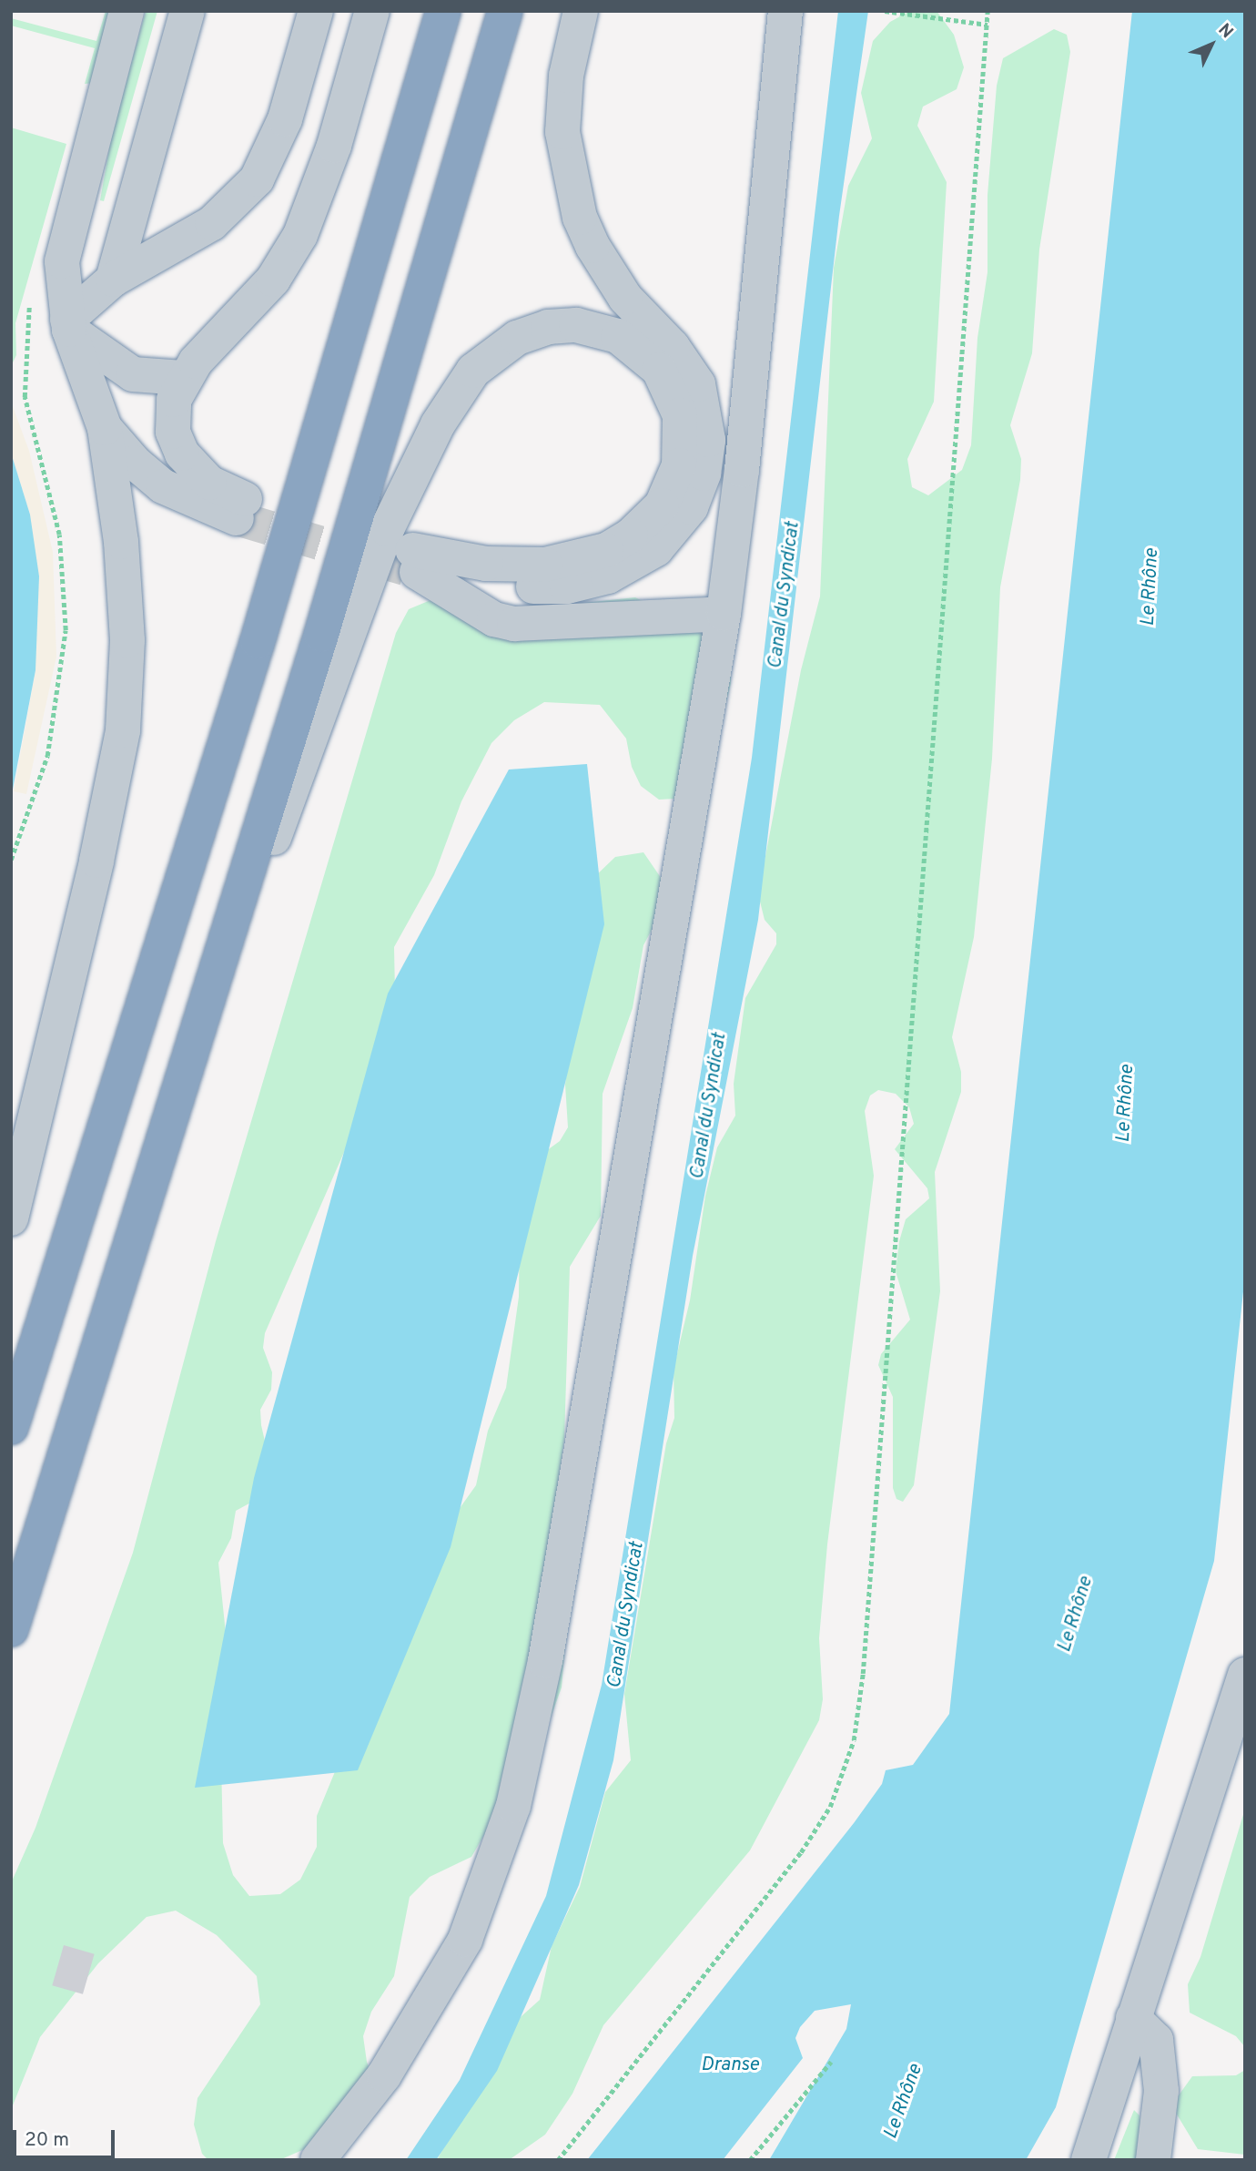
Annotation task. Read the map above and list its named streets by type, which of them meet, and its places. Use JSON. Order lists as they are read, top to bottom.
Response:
{
  "water": ["Le Rhône", "Canal du Syndicat", "Dranse"],
  "scale_bar": "20 m",
  "north": "top right"
}
